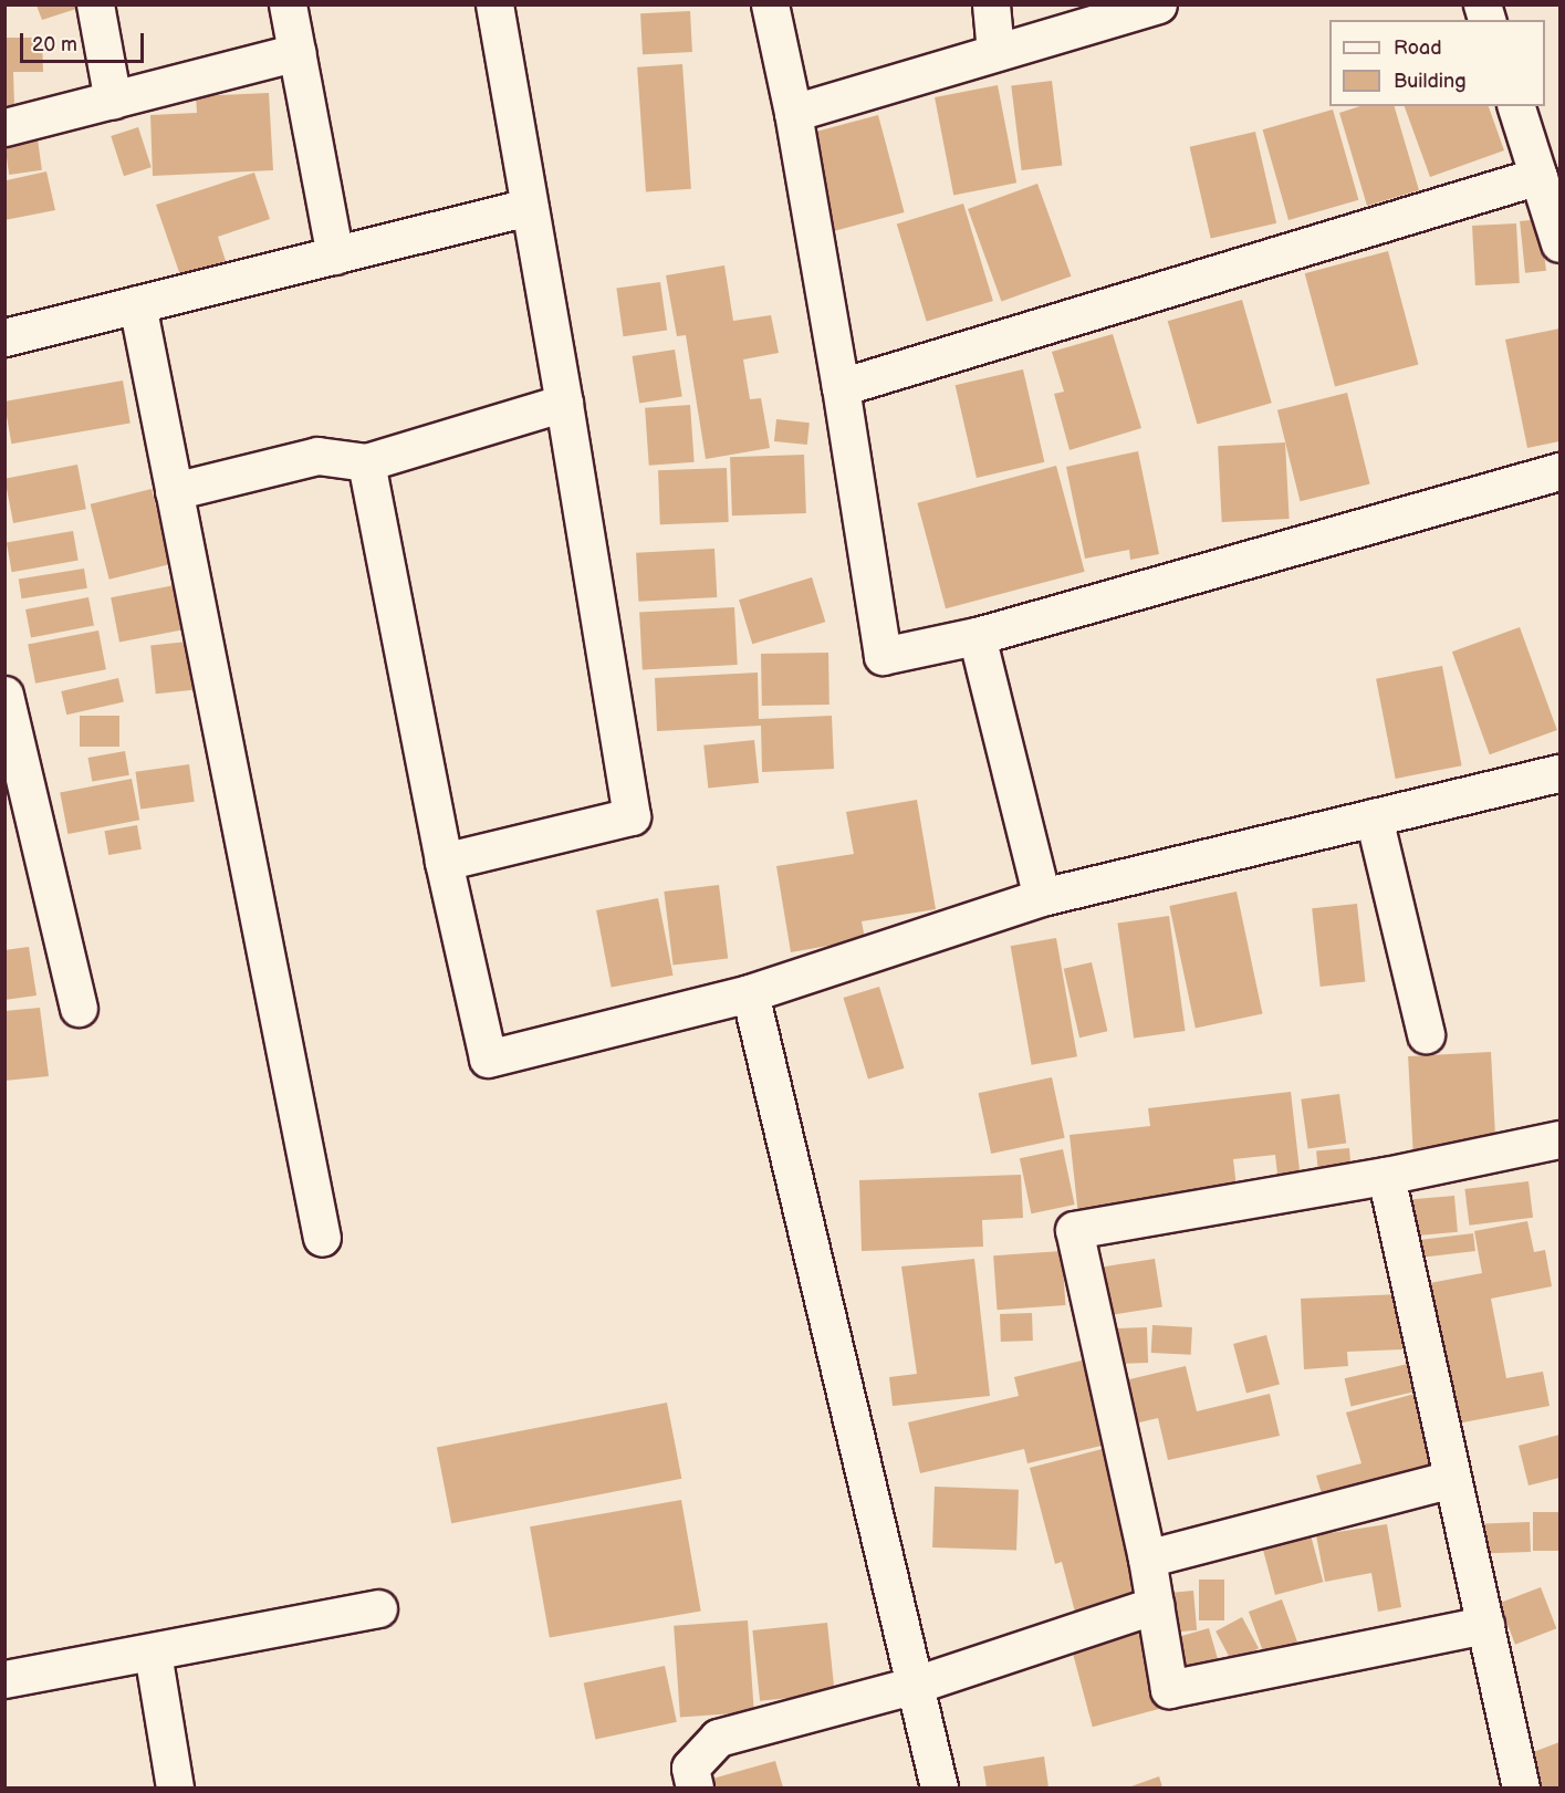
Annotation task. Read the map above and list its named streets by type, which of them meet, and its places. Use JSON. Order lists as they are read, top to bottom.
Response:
{
  "legend": ["Road", "Building"],
  "scale_bar": "20 m"
}
